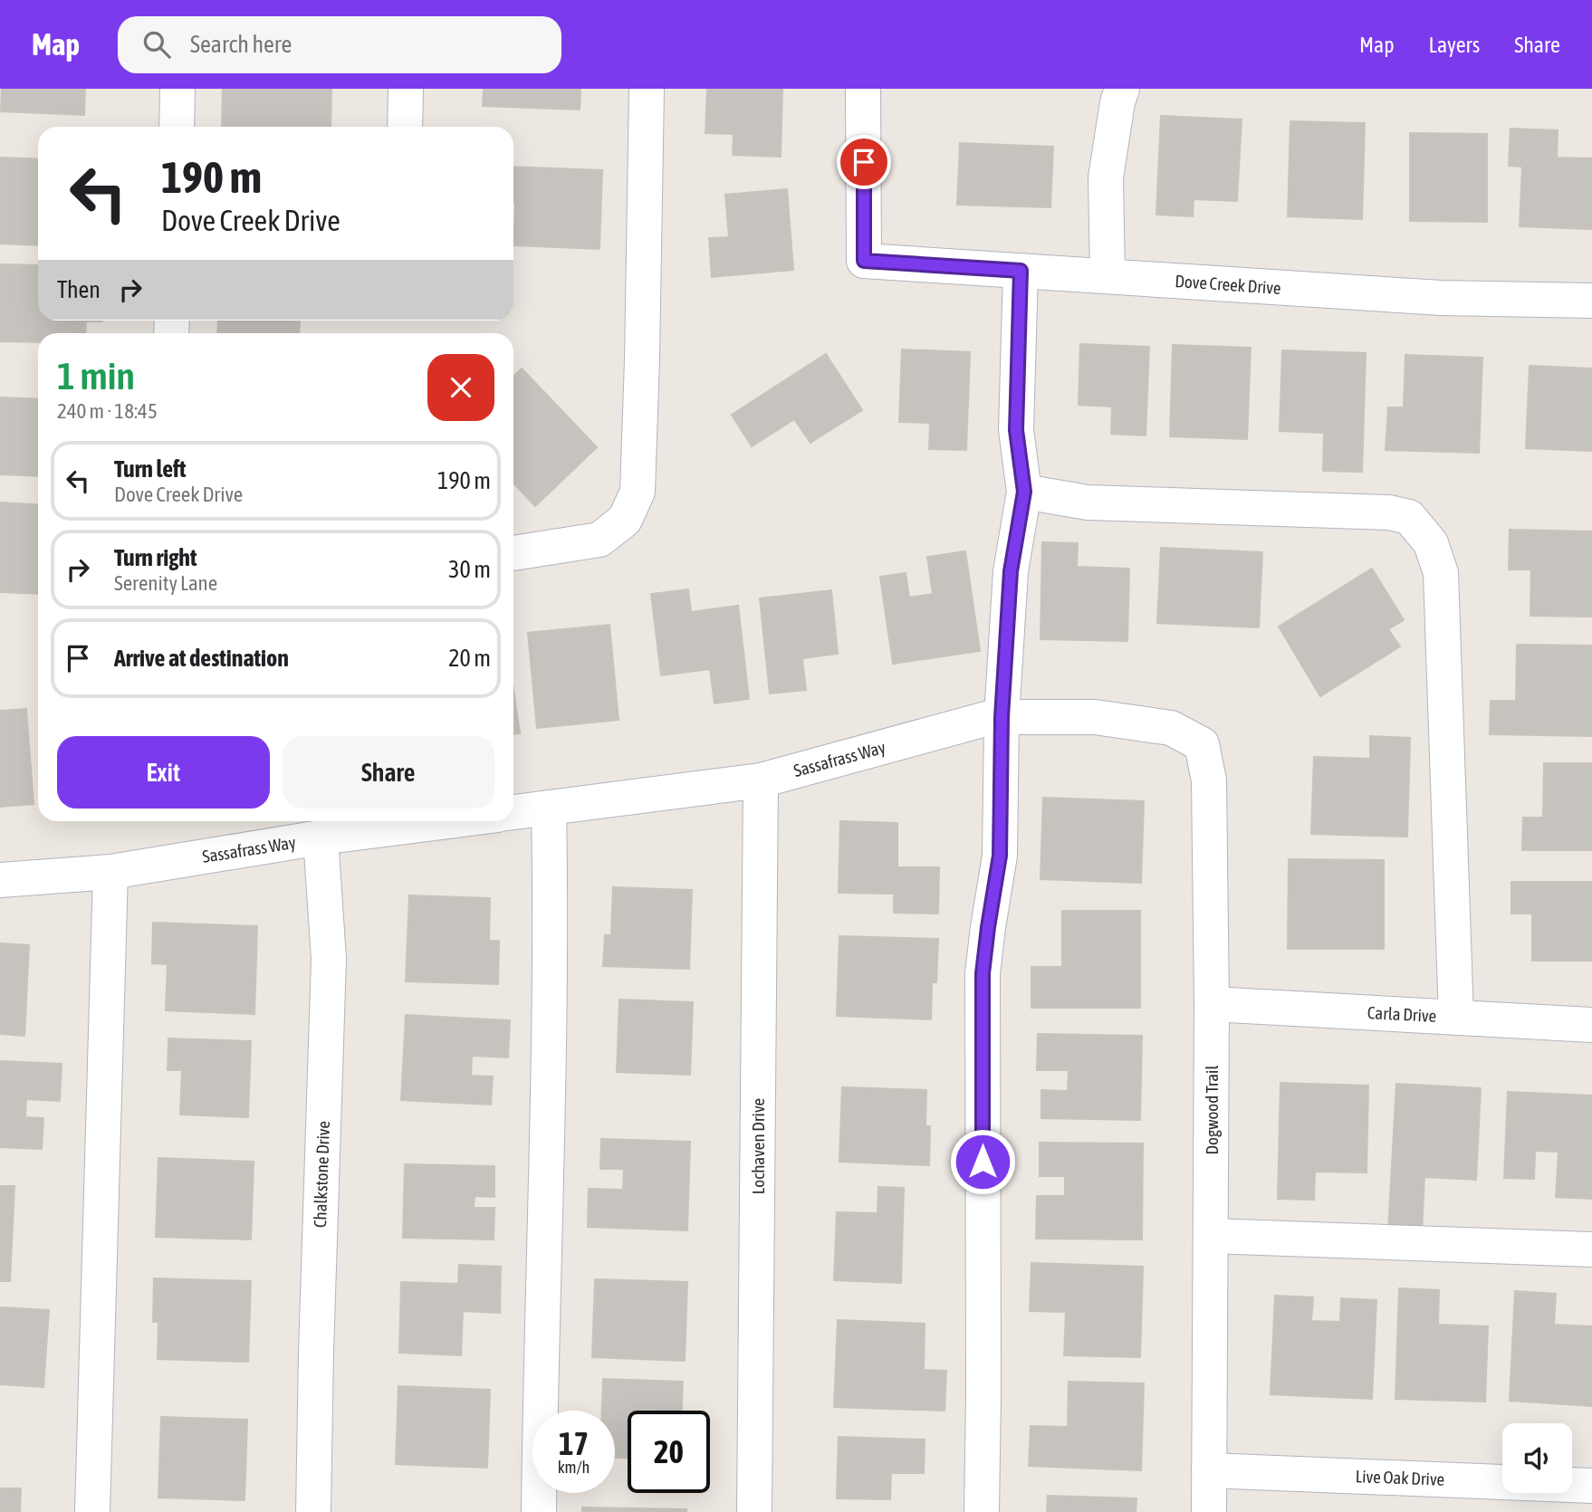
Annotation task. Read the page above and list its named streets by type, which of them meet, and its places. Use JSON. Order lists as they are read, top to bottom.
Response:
{
  "streets": {
    "street": [
      "Dove Creek Drive",
      "Sassafrass Way",
      "Carla Drive",
      "Dogwood Trail",
      "Lochaven Drive",
      "Chalkstone Drive",
      "Live Oak Drive"
    ]
  },
  "crossings": [
    ["Sassafrass Way", "Dogwood Trail"],
    ["Sassafrass Way", "Lochaven Drive"],
    ["Sassafrass Way", "Chalkstone Drive"],
    ["Carla Drive", "Dogwood Trail"],
    ["Dogwood Trail", "Live Oak Drive"]
  ],
  "page": {
    "header": "Map",
    "search": "Search here",
    "nav": ["Map", "Layers", "Share"],
    "turn": ["190 m", "Dove Creek Drive"],
    "then": "Then",
    "heading": ["1 min", "240 m · 18:45"],
    "list": [
      {
        "name": "Turn left",
        "note": "Dove Creek Drive",
        "value": "190 m"
      },
      {
        "name": "Turn right",
        "note": "Serenity Lane",
        "value": "30 m"
      },
      {
        "name": "Arrive at destination",
        "value": "20 m"
      }
    ],
    "buttons": ["Exit", "Share"],
    "speed": "17 km/h",
    "limit": "20"
  }
}
